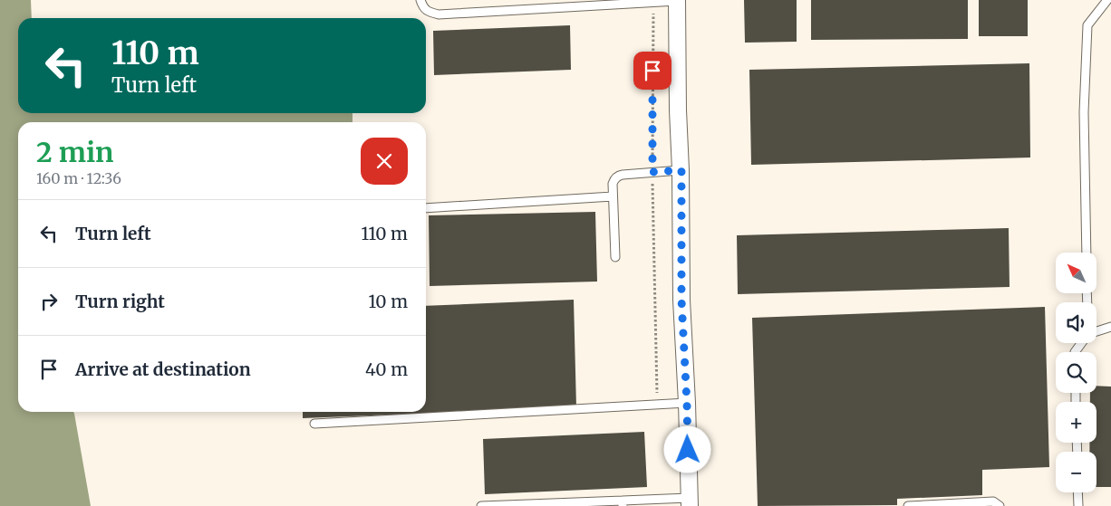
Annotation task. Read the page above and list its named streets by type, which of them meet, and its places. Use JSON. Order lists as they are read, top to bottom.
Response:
{
  "north": "top left",
  "page": {
    "turn": ["110 m", "Turn left"],
    "heading": ["2 min", "160 m · 12:36"],
    "list": [
      {
        "name": "Turn left",
        "value": "110 m"
      },
      {
        "name": "Turn right",
        "value": "10 m"
      },
      {
        "name": "Arrive at destination",
        "value": "40 m"
      }
    ],
    "map_buttons": ["+", "−"]
  }
}
